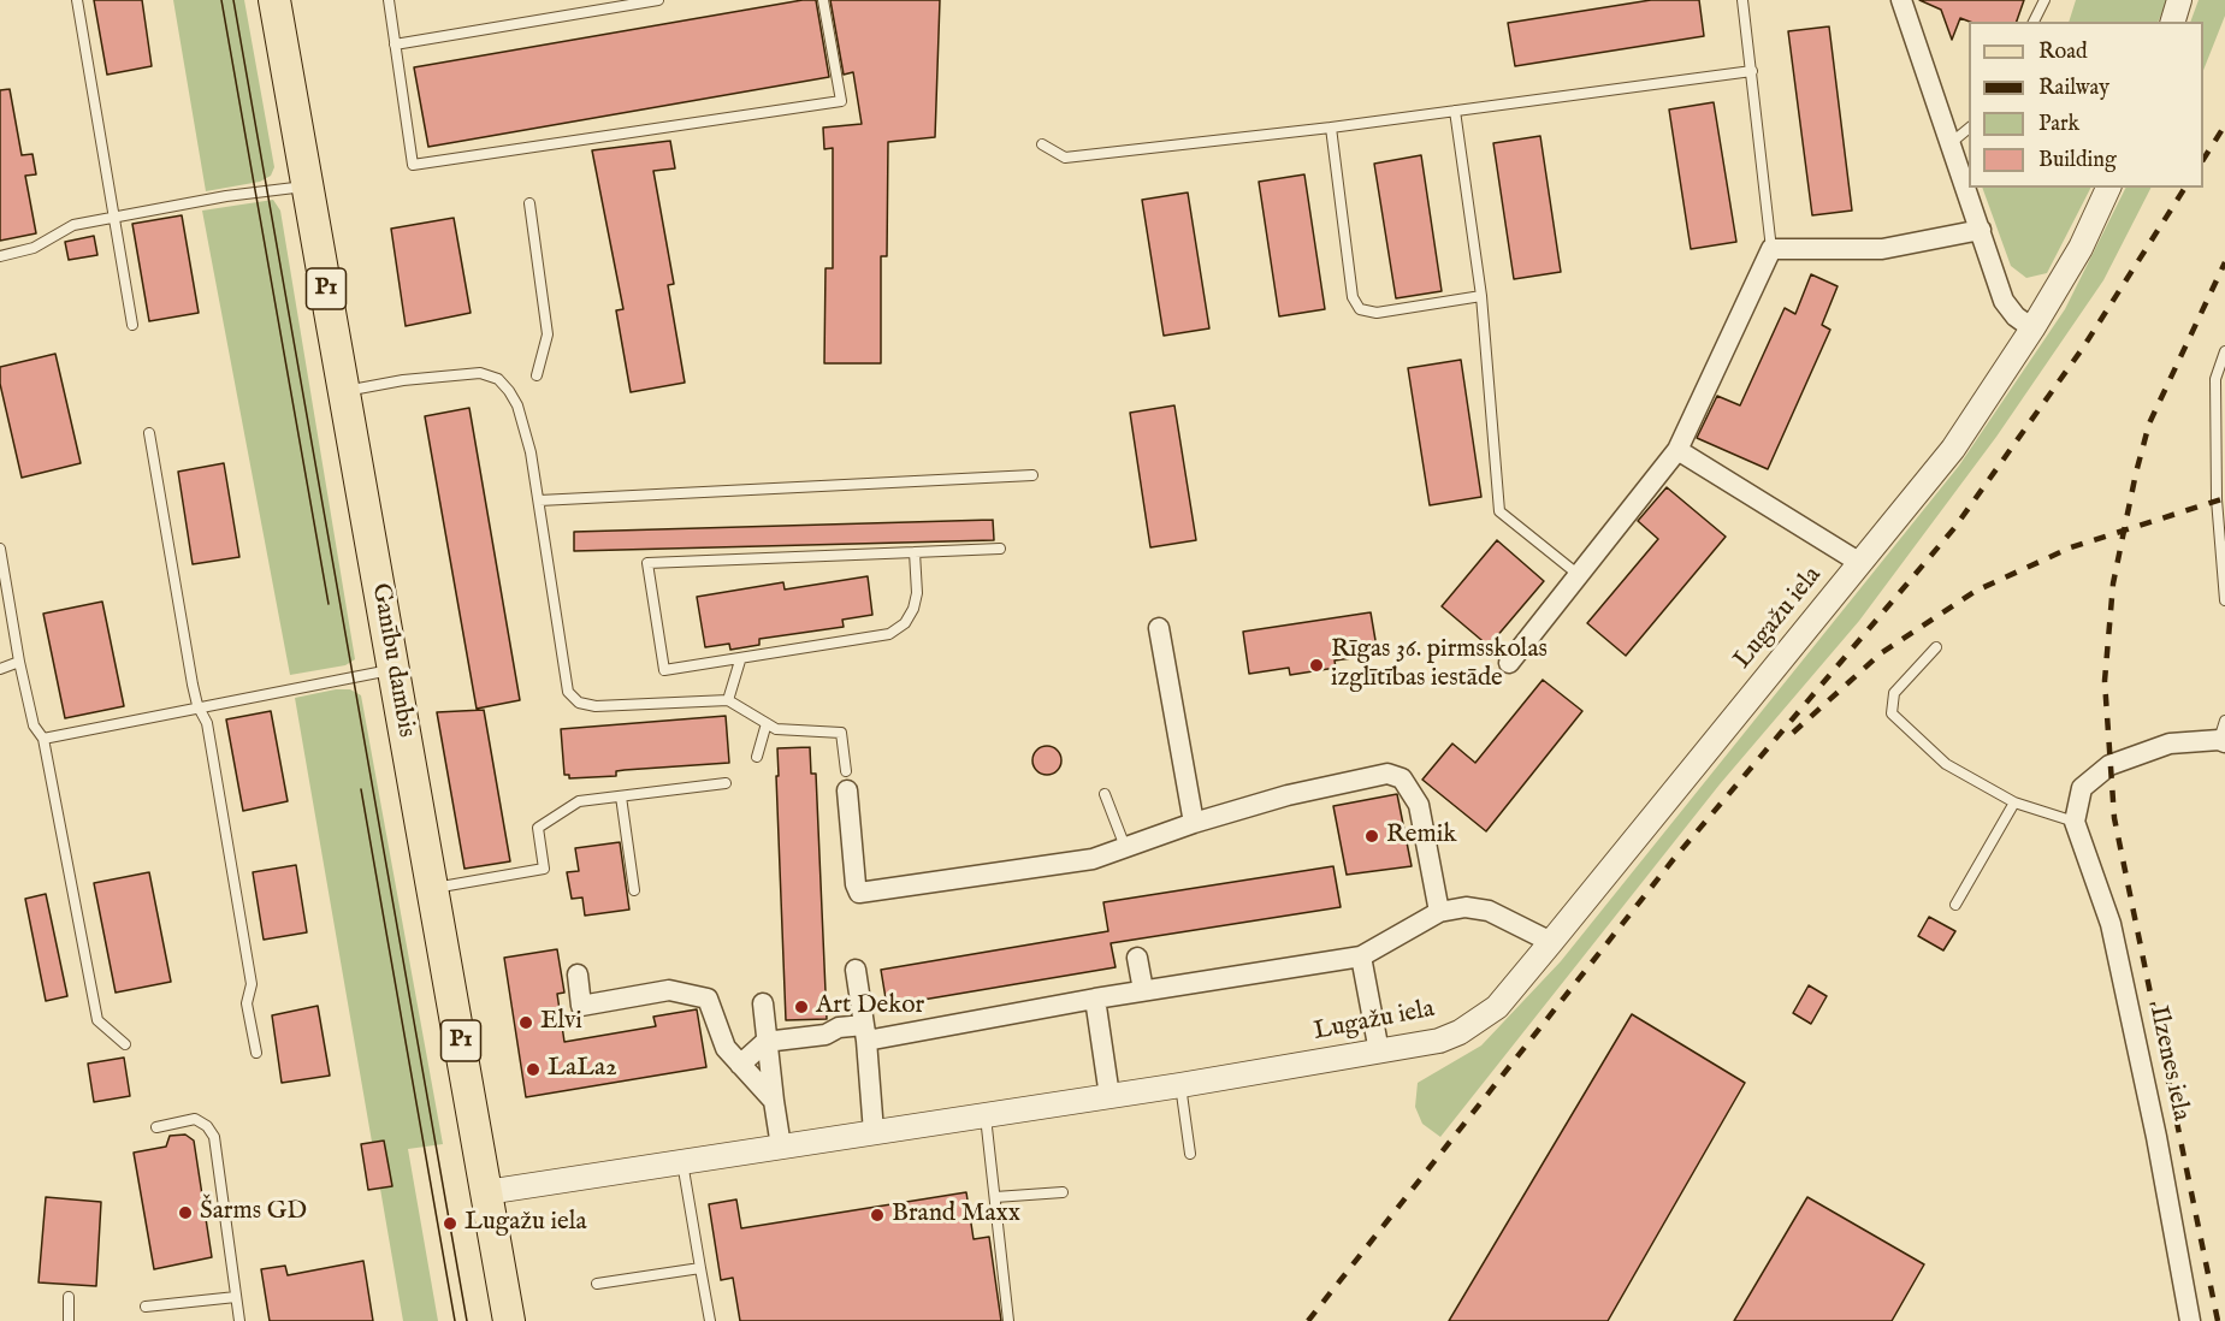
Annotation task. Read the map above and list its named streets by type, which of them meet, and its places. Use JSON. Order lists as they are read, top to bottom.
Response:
{
  "streets": {
    "main road": ["P1", "Ganību dambis"],
    "street": ["Lugažu iela", "Ilzenes iela"]
  },
  "crossings": [
    ["Lugažu iela", "Ganību dambis"]
  ],
  "places": [
    "Rīgas 36. pirmsskolas izglītības iestāde",
    "Remik",
    "Art Dekor",
    "Elvi",
    "LaLa2",
    "Šarms GD",
    "Brand Maxx",
    "Lugažu iela"
  ],
  "legend": [
    "Road",
    "Railway",
    "Park",
    "Building"
  ]
}
